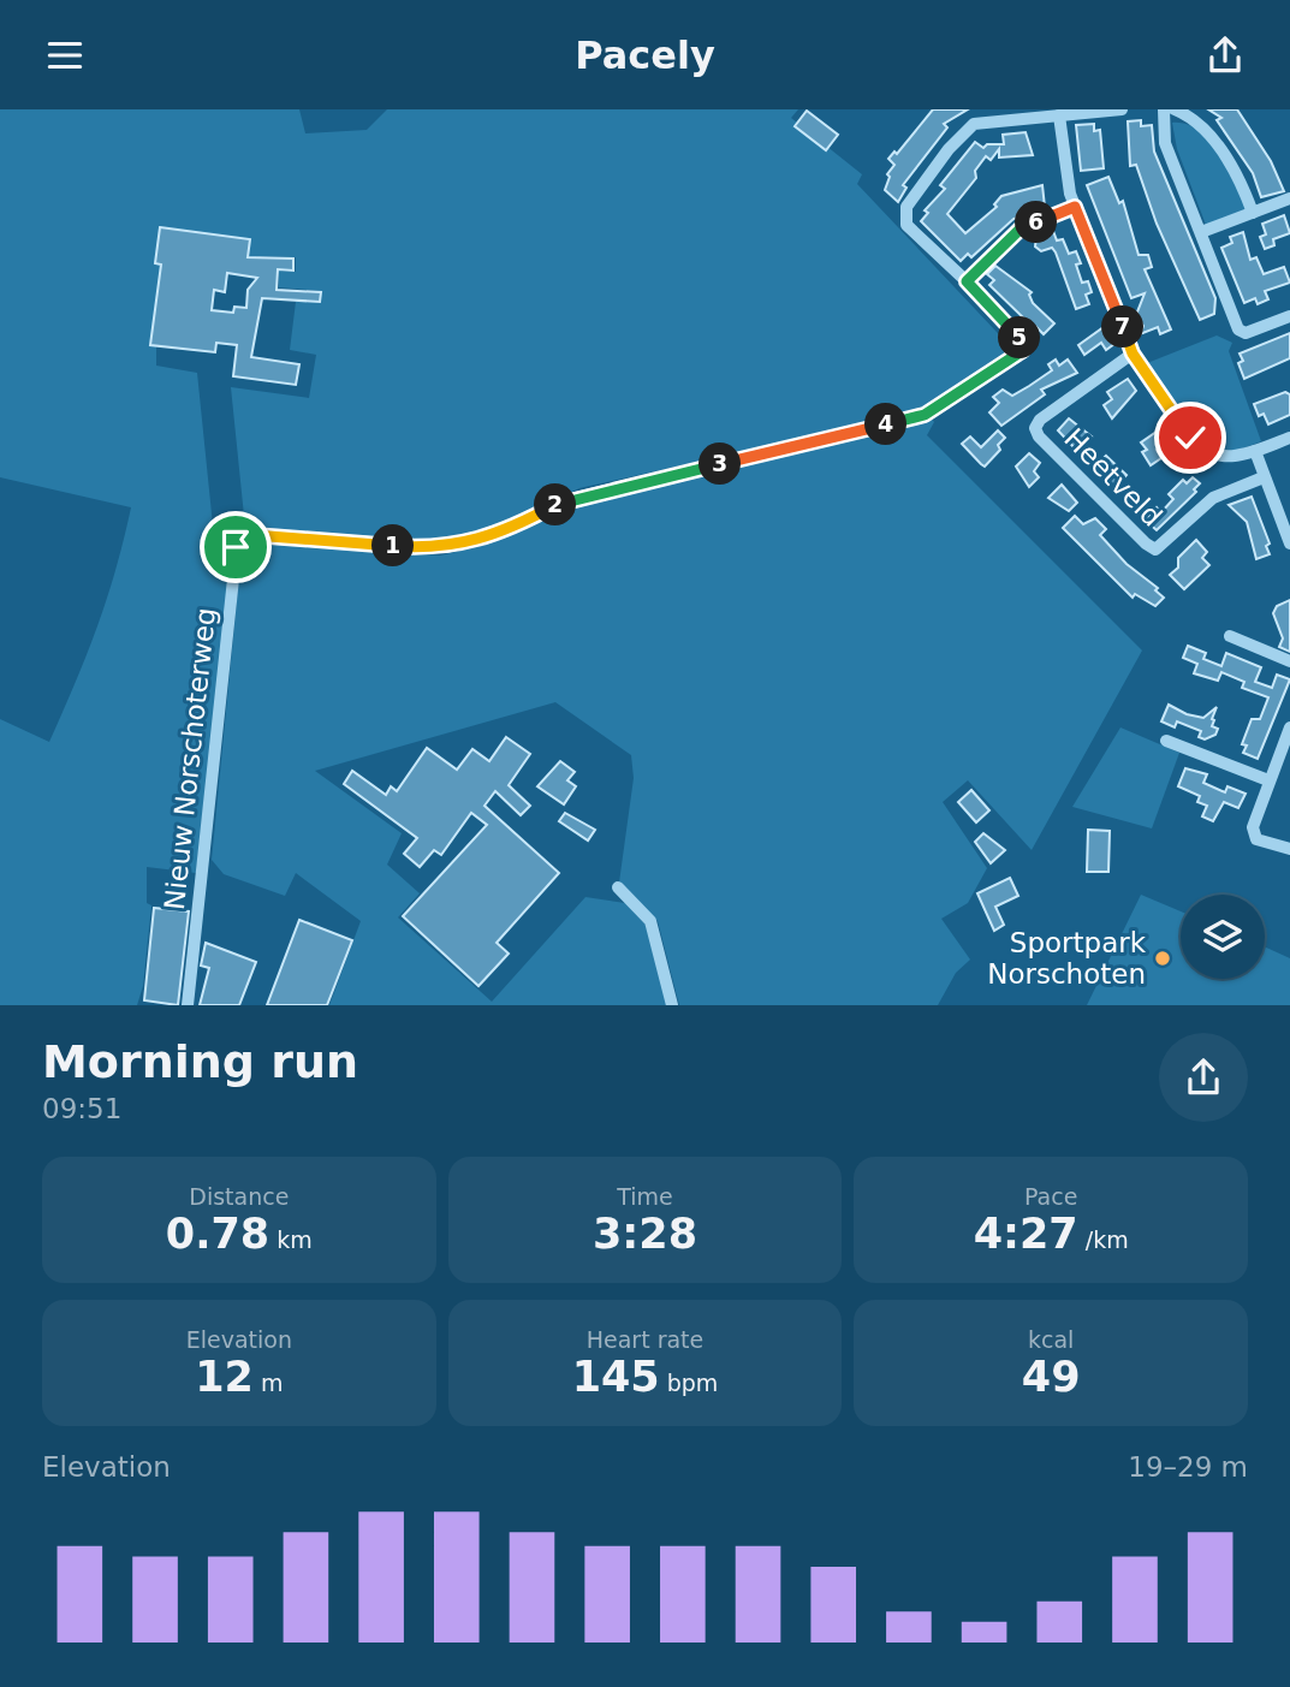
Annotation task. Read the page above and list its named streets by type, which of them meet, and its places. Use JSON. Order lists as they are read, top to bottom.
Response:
{
  "streets": {
    "street": ["Heetveld", "Nieuw Norschoterweg"]
  },
  "places": ["Sportpark Norschoten"],
  "page": {
    "header": "Pacely",
    "pins": [
      "6",
      "7",
      "5",
      "4",
      "3",
      "2",
      "1"
    ],
    "heading": ["Morning run", "09:51"],
    "stats": [
      ["Distance", "0.78 km"],
      ["Time", "3:28"],
      ["Pace", "4:27 /km"],
      ["Elevation", "12 m"],
      ["Heart rate", "145 bpm"],
      ["kcal", "49"]
    ],
    "chart": ["Elevation", "19–29 m"]
  }
}
